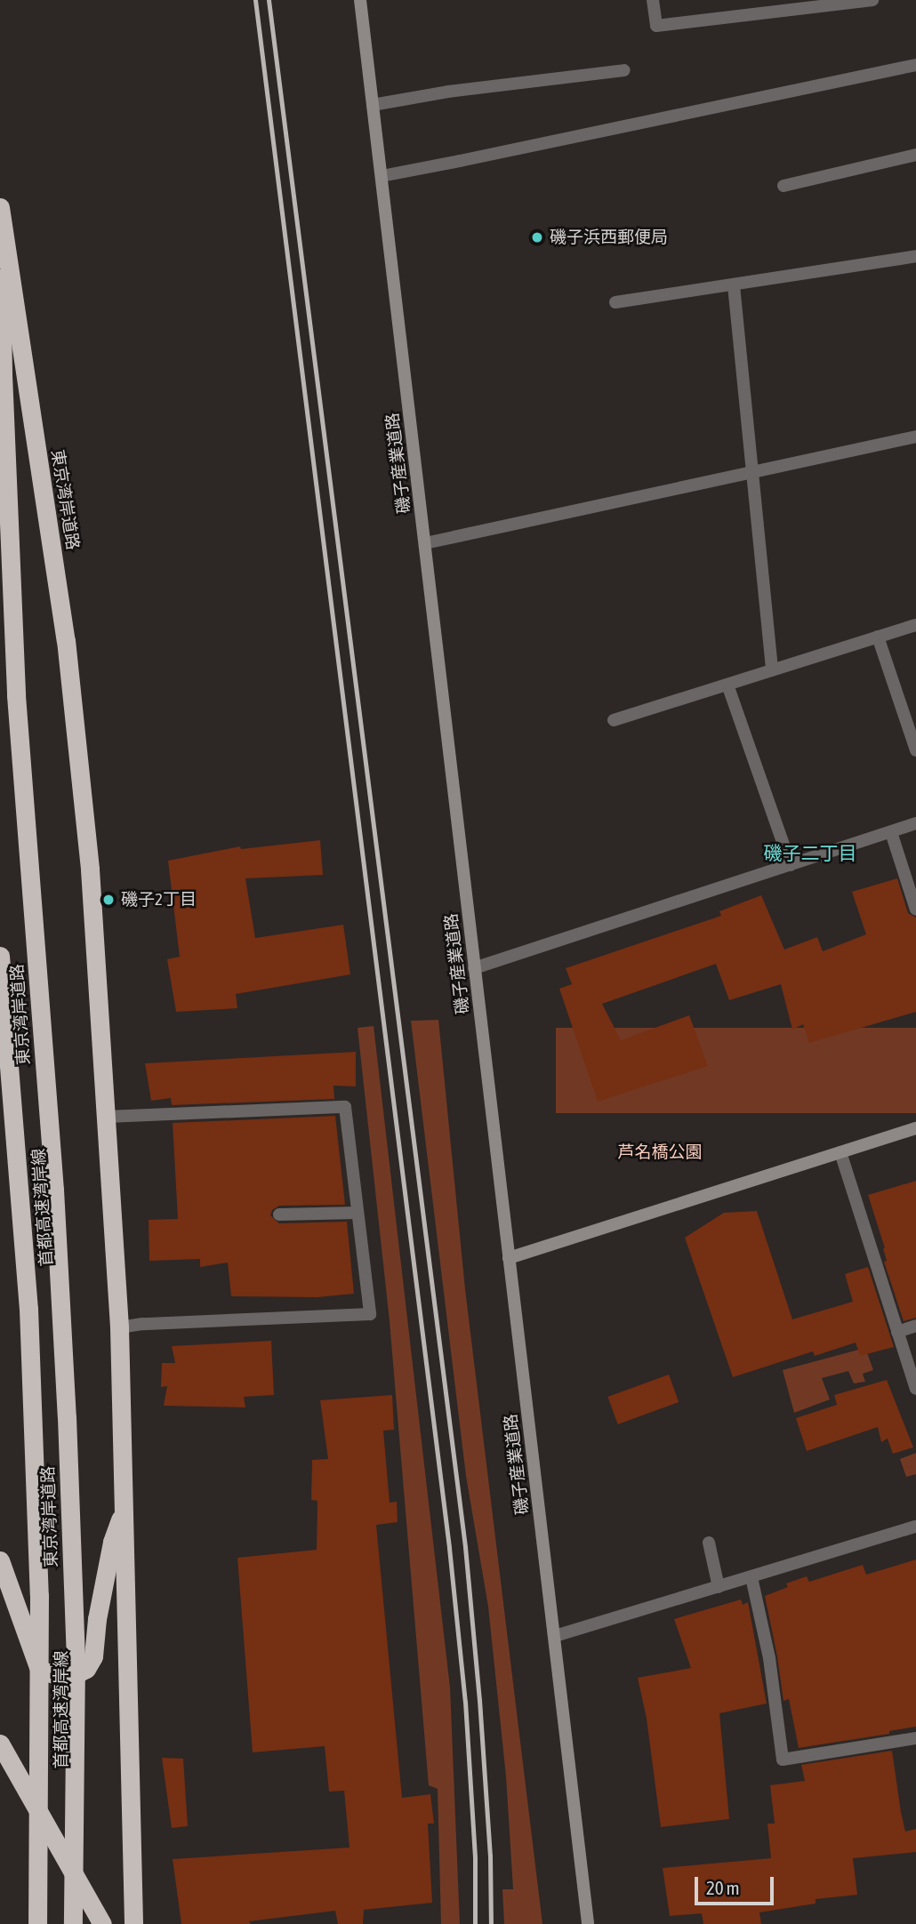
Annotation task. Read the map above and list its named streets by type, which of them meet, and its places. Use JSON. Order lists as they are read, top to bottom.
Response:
{
  "streets": {
    "highway": ["東京湾岸道路", "首都高速湾岸線"],
    "street": ["磯子産業道路"]
  },
  "districts": ["磯子二丁目"],
  "parks": ["芦名橋公園"],
  "places": ["磯子浜西郵便局", "磯子2丁目"],
  "scale_bar": "20 m"
}
